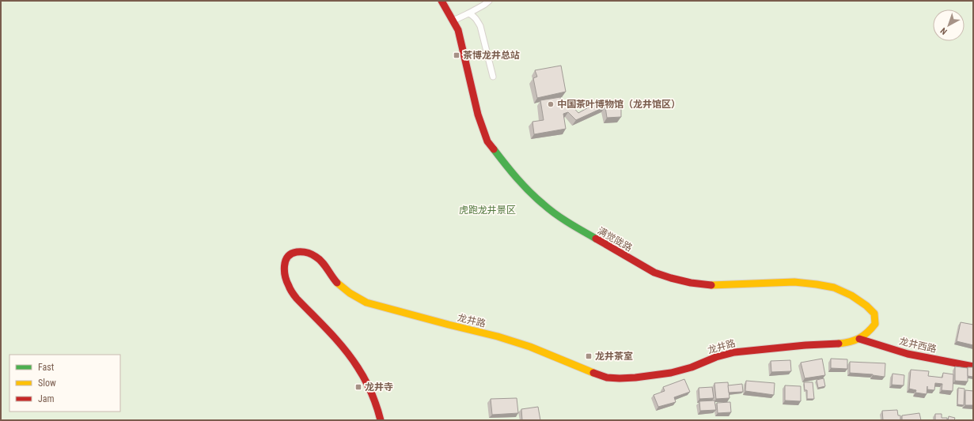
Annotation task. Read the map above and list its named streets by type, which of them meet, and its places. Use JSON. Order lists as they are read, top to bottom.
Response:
{
  "streets": {
    "street": ["满觉陇路", "龙井路", "龙井西路"]
  },
  "crossings": [
    ["满觉陇路", "龙井路"],
    ["满觉陇路", "龙井西路"],
    ["龙井路", "龙井西路"]
  ],
  "parks": ["虎跑龙井景区"],
  "places": {
    "transit": ["茶博龙井总站", "龙井茶室", "龙井寺"],
    "other": ["中国茶叶博物馆（龙井馆区）"]
  },
  "legend": ["Fast", "Slow", "Jam"],
  "north": "bottom left"
}
